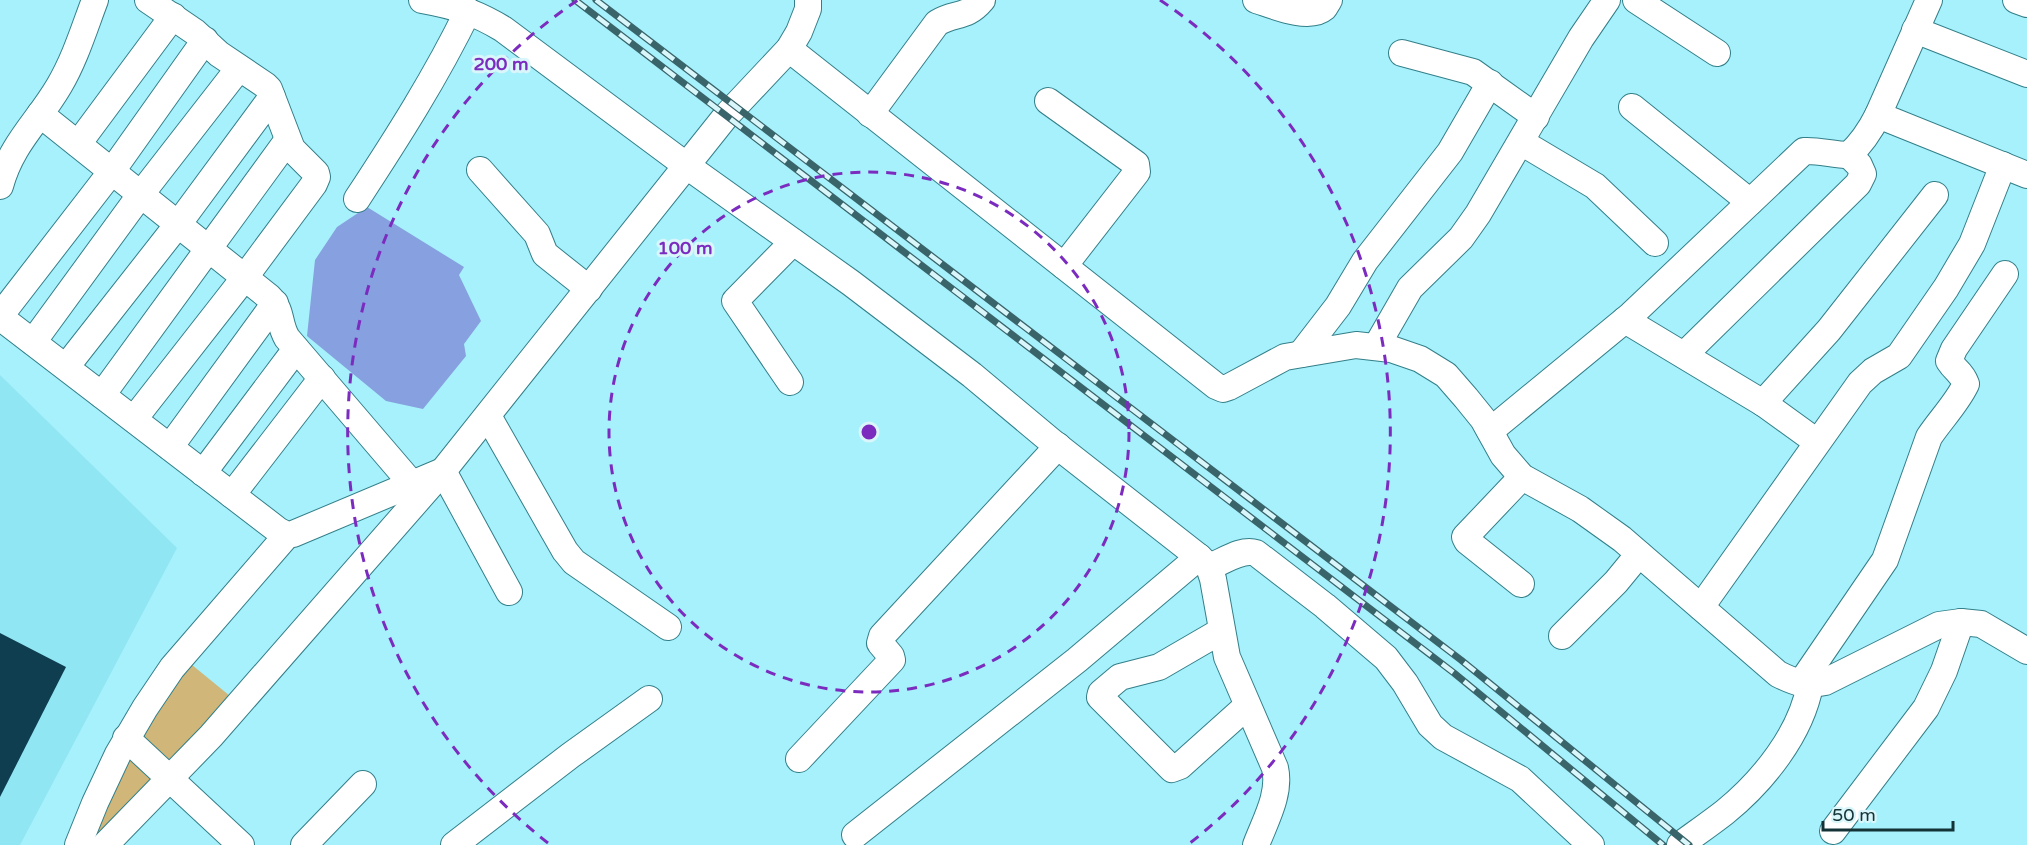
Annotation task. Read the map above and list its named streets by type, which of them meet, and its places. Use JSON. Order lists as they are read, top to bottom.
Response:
{
  "scale_bar": "50 m",
  "rings": ["200 m", "100 m"]
}
